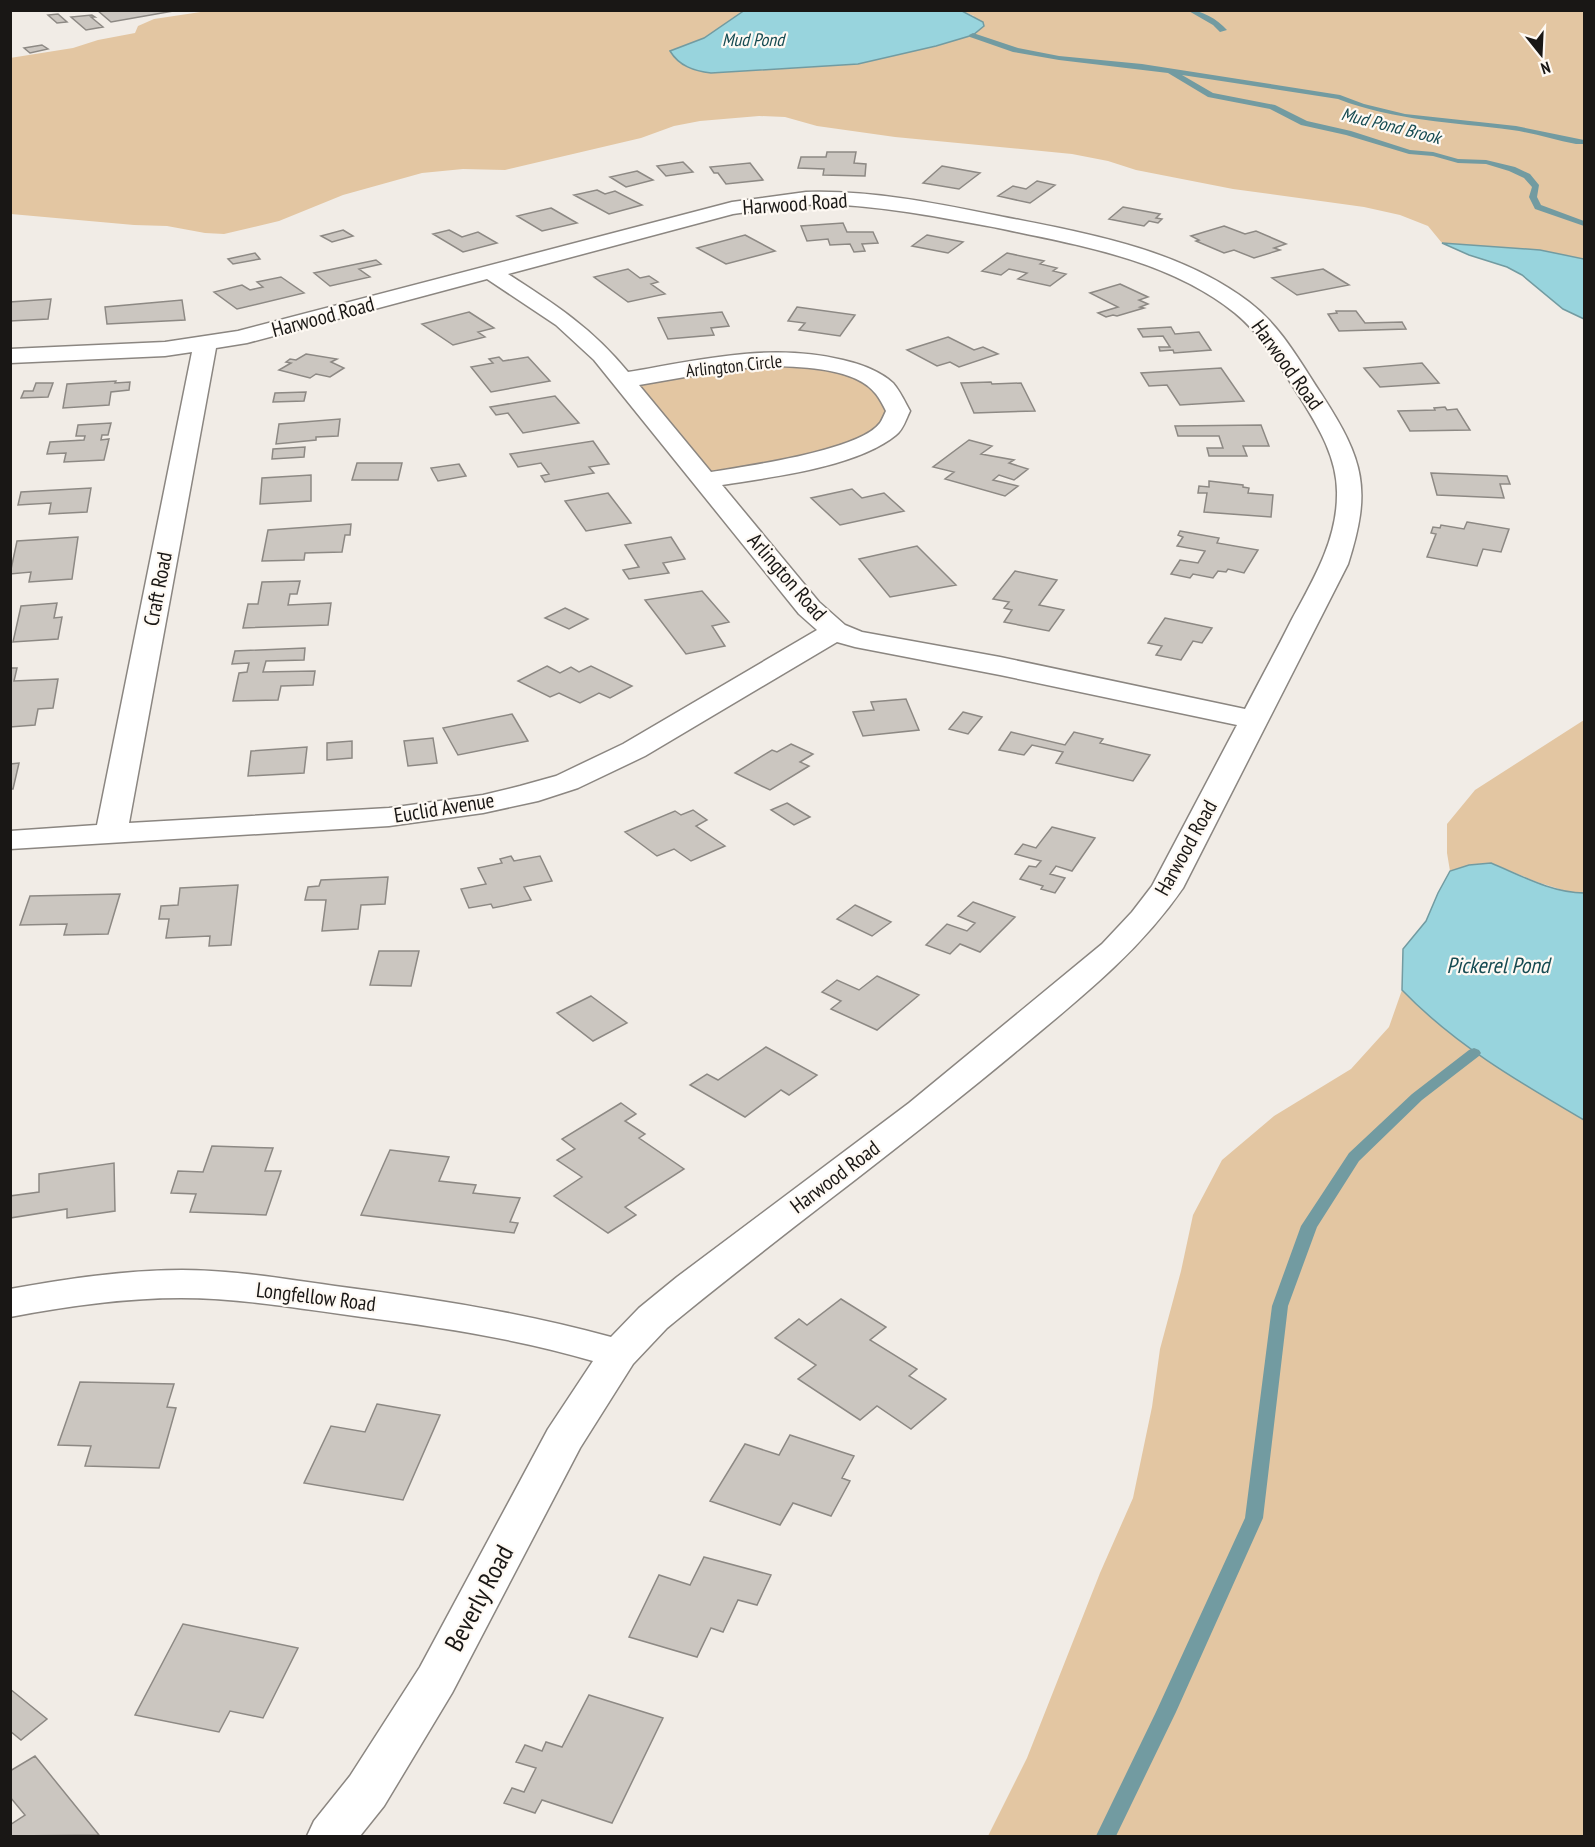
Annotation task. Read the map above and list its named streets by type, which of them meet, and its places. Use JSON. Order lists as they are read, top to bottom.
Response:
{
  "streets": {
    "street": [
      "Harwood Road",
      "Arlington Circle",
      "Arlington Road",
      "Craft Road",
      "Euclid Avenue",
      "Longfellow Road",
      "Beverly Road"
    ]
  },
  "crossings": [
    ["Harwood Road", "Arlington Road"],
    ["Harwood Road", "Craft Road"],
    ["Harwood Road", "Longfellow Road"],
    ["Harwood Road", "Beverly Road"],
    ["Arlington Circle", "Arlington Road"],
    ["Arlington Road", "Euclid Avenue"],
    ["Craft Road", "Euclid Avenue"],
    ["Longfellow Road", "Beverly Road"]
  ],
  "water": ["Mud Pond", "Mud Pond Brook", "Pickerel Pond"],
  "north": "bottom"
}
